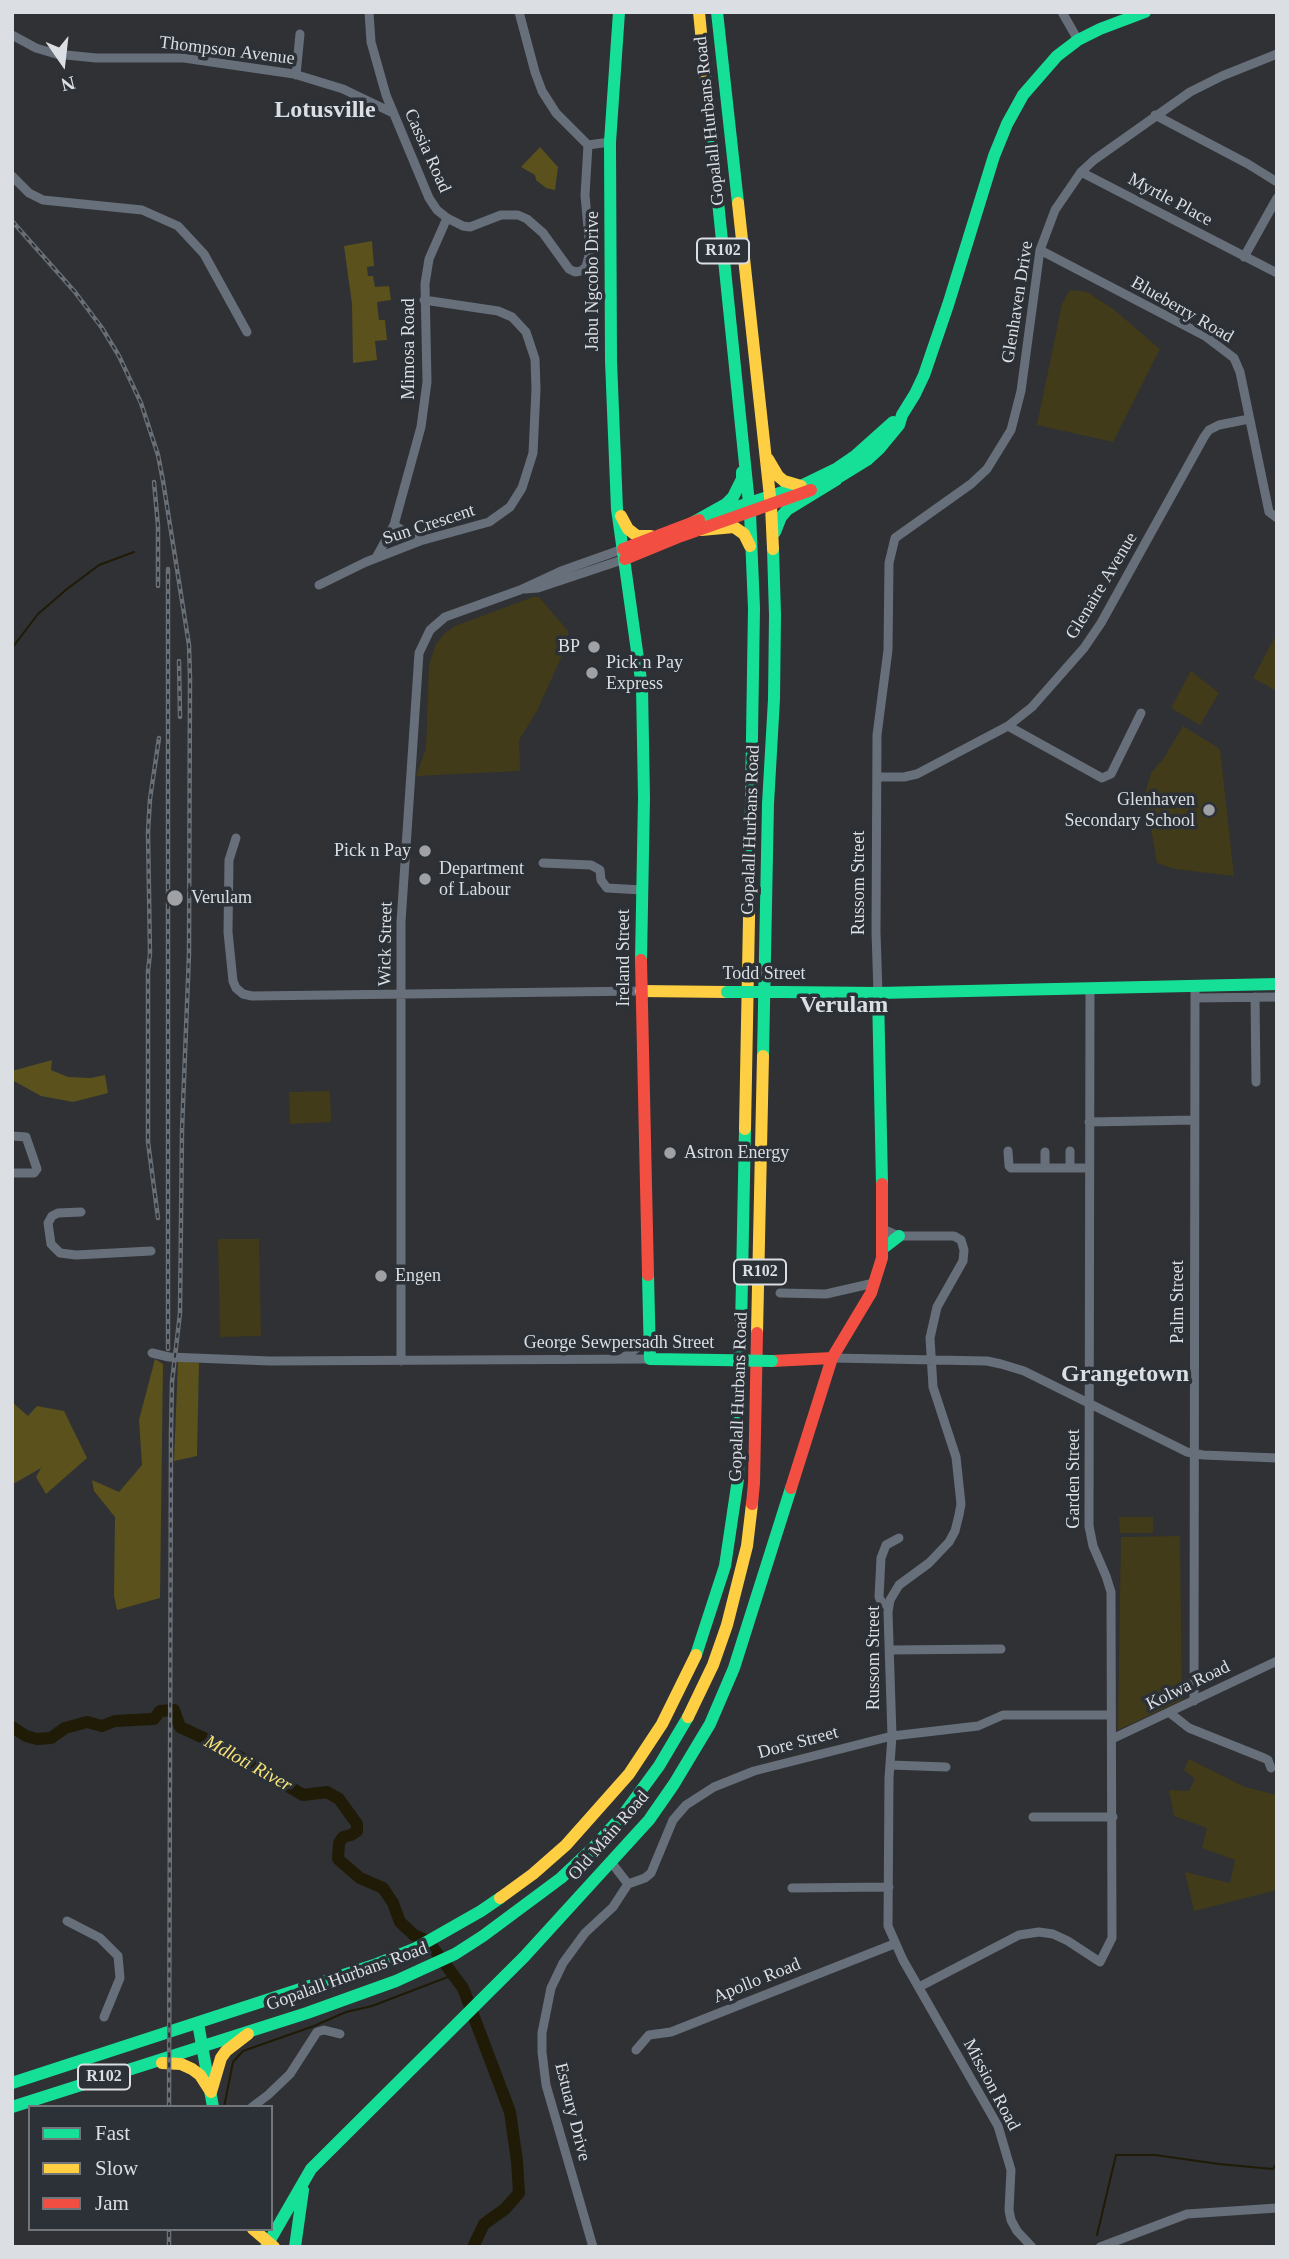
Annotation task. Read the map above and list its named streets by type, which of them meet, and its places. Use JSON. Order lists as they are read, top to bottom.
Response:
{
  "streets": {
    "main road": [
      "Gopalall Hurbans Road",
      "R102",
      "Jabu Ngcobo Drive",
      "Russom Street",
      "Ireland Street",
      "Todd Street",
      "George Sewpersadh Street",
      "Old Main Road"
    ],
    "street": [
      "Thompson Avenue",
      "Cassia Road",
      "Myrtle Place",
      "Glenhaven Drive",
      "Blueberry Road",
      "Mimosa Road",
      "Sun Crescent",
      "Glenaire Avenue",
      "Wick Street",
      "Palm Street",
      "Garden Street",
      "Kolwa Road",
      "Dore Street",
      "Apollo Road",
      "Mission Road",
      "Estuary Drive"
    ]
  },
  "crossings": [
    ["Thompson Avenue", "Cassia Road"],
    ["Cassia Road", "Mimosa Road"],
    ["Myrtle Place", "Glenhaven Drive"],
    ["Jabu Ngcobo Drive", "Wick Street"],
    ["Jabu Ngcobo Drive", "Ireland Street"],
    ["Glenhaven Drive", "Blueberry Road"],
    ["Glenhaven Drive", "Russom Street"],
    ["Blueberry Road", "Glenaire Avenue"],
    ["Mimosa Road", "Sun Crescent"],
    ["Glenaire Avenue", "Russom Street"],
    ["Russom Street", "Todd Street"],
    ["Russom Street", "George Sewpersadh Street"],
    ["Russom Street", "Dore Street"],
    ["Russom Street", "Old Main Road"],
    ["Russom Street", "Apollo Road"],
    ["Russom Street", "Mission Road"],
    ["Wick Street", "Ireland Street"],
    ["Wick Street", "Todd Street"],
    ["Wick Street", "George Sewpersadh Street"],
    ["Ireland Street", "Todd Street"],
    ["Ireland Street", "George Sewpersadh Street"],
    ["Todd Street", "Palm Street"],
    ["Todd Street", "Garden Street"],
    ["Palm Street", "George Sewpersadh Street"],
    ["Palm Street", "Kolwa Road"],
    ["George Sewpersadh Street", "Garden Street"],
    ["George Sewpersadh Street", "Old Main Road"],
    ["Garden Street", "Kolwa Road"],
    ["Garden Street", "Dore Street"],
    ["Garden Street", "Mission Road"],
    ["Dore Street", "Estuary Drive"],
    ["Apollo Road", "Mission Road"]
  ],
  "districts": ["Lotusville", "Verulam", "Grangetown"],
  "water": ["Mdloti River"],
  "places": [
    "BP",
    "Pick n Pay Express",
    "Glenhaven Secondary School",
    "Pick n Pay",
    "Department of Labour",
    "Verulam",
    "Astron Energy",
    "Engen"
  ],
  "legend": ["Fast", "Slow", "Jam"],
  "north": "bottom"
}
